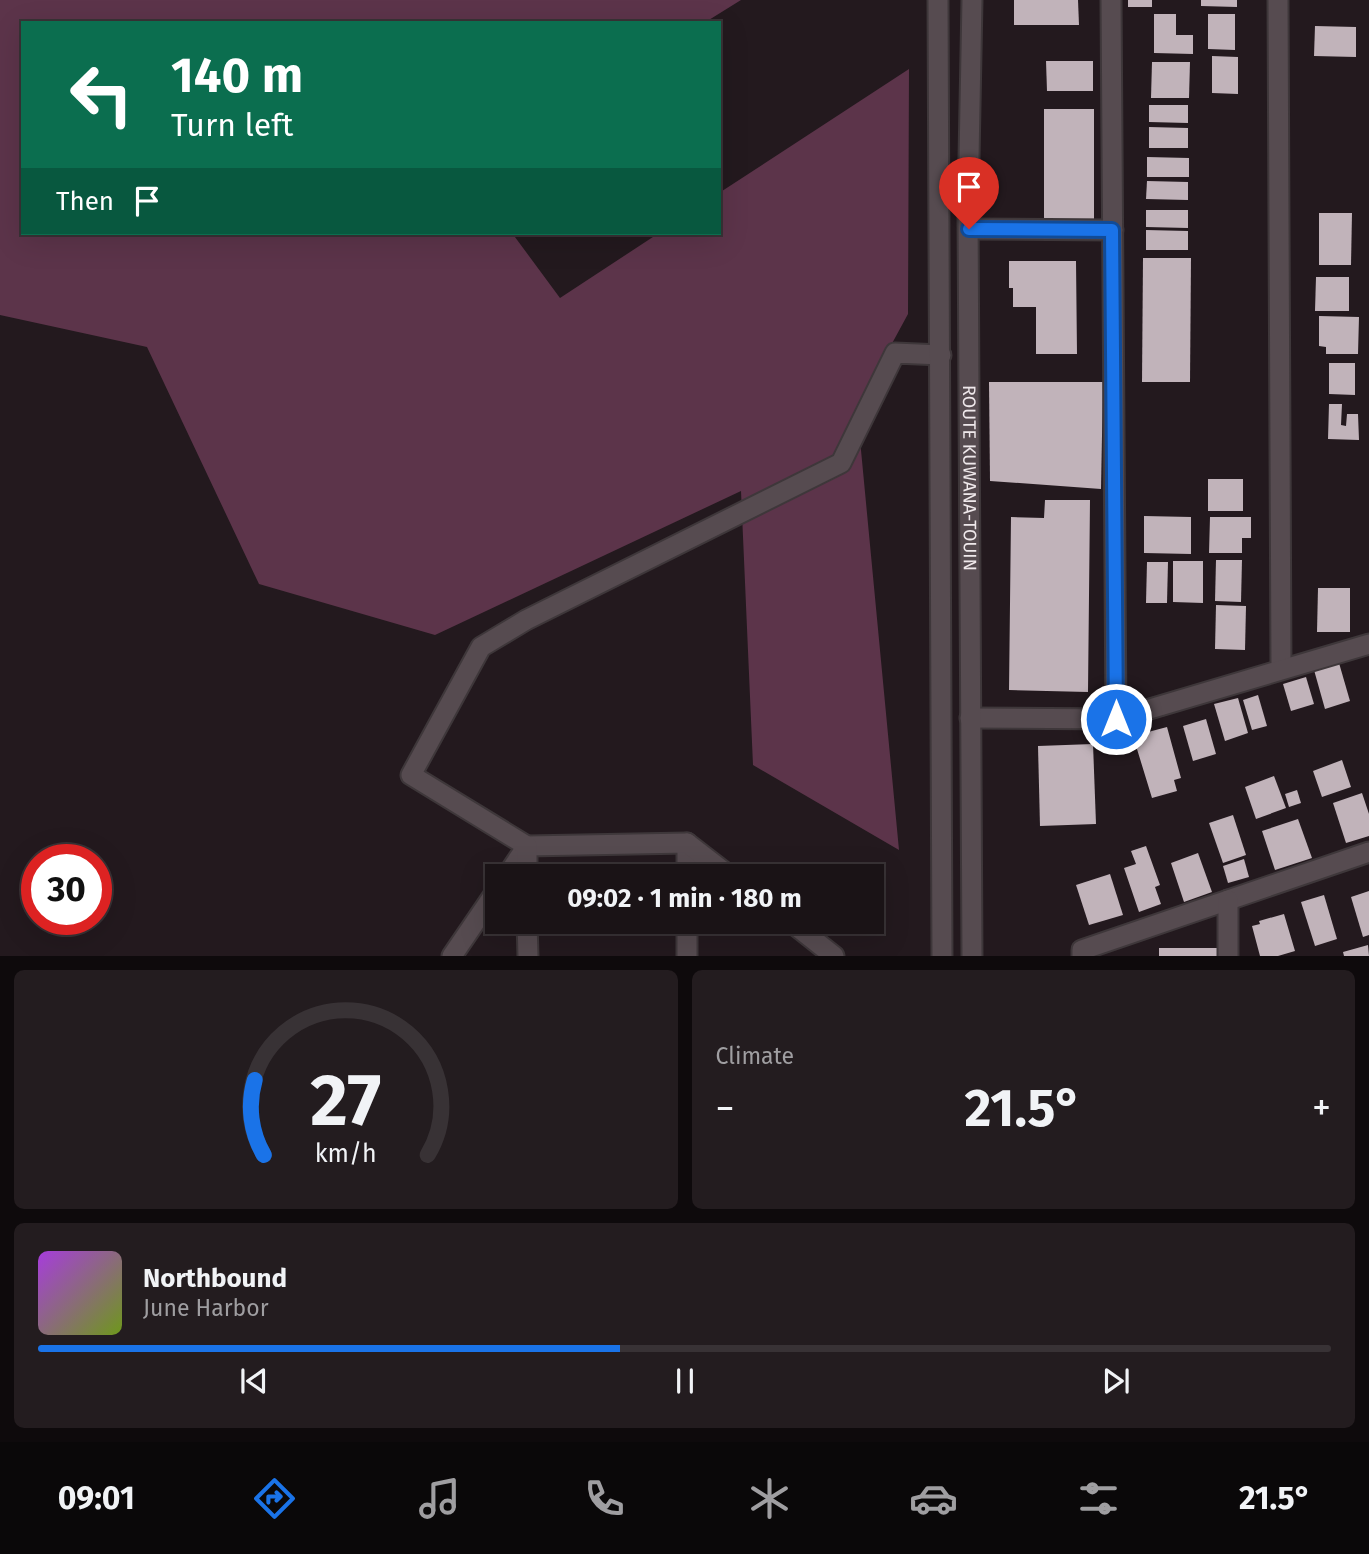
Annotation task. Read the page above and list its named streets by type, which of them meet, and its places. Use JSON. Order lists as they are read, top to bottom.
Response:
{
  "streets": {
    "street": ["ROUTE KUWANA-TOUIN"]
  },
  "page": {
    "turn": ["140 m", "Turn left"],
    "then": "Then",
    "limit": "30",
    "trip": "09:02 · 1 min · 180 m",
    "tile": "Climate",
    "heat": ["−", "21.5°", "+"],
    "song": ["Northbound", "June Harbor"],
    "tabs": ["09:01", "21.5°"],
    "gauge": ["27", "km/h"]
  }
}
